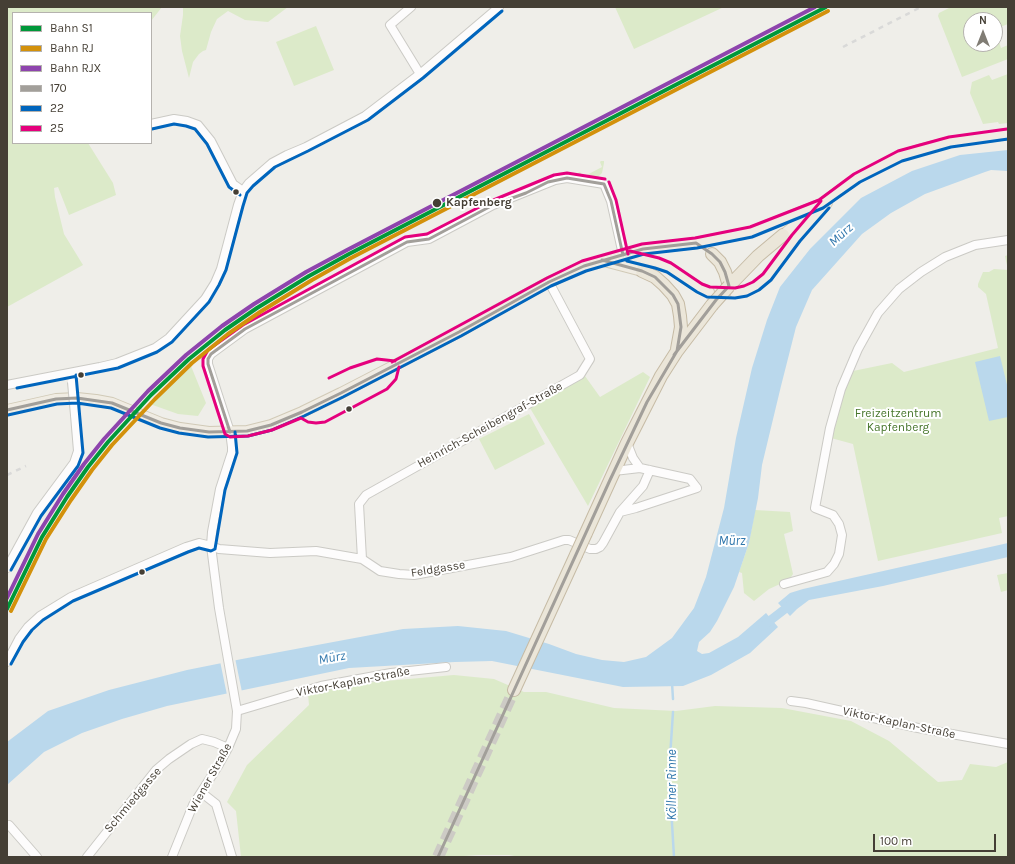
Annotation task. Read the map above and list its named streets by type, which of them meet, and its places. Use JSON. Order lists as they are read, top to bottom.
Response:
{
  "streets": {
    "street": [
      "Heinrich-Scheibengraf-Straße",
      "Feldgasse",
      "Viktor-Kaplan-Straße",
      "Wiener Straße",
      "Schmiedgasse"
    ]
  },
  "crossings": [
    ["Heinrich-Scheibengraf-Straße", "Feldgasse"],
    ["Feldgasse", "Wiener Straße"],
    ["Viktor-Kaplan-Straße", "Wiener Straße"],
    ["Wiener Straße", "Schmiedgasse"]
  ],
  "water": ["Mürz", "Köllner Rinne"],
  "parks": ["Freizeitzentrum Kapfenberg"],
  "places": ["Kapfenberg"],
  "lines": [
    "rail line S1",
    "rail line RJX",
    "rail line RJ",
    "transit line 22",
    "transit line 25",
    "transit line 170"
  ],
  "legend": [
    "Bahn S1",
    "Bahn RJ",
    "Bahn RJX",
    "170",
    "22",
    "25"
  ],
  "scale_bar": "100 m",
  "north": "top"
}
